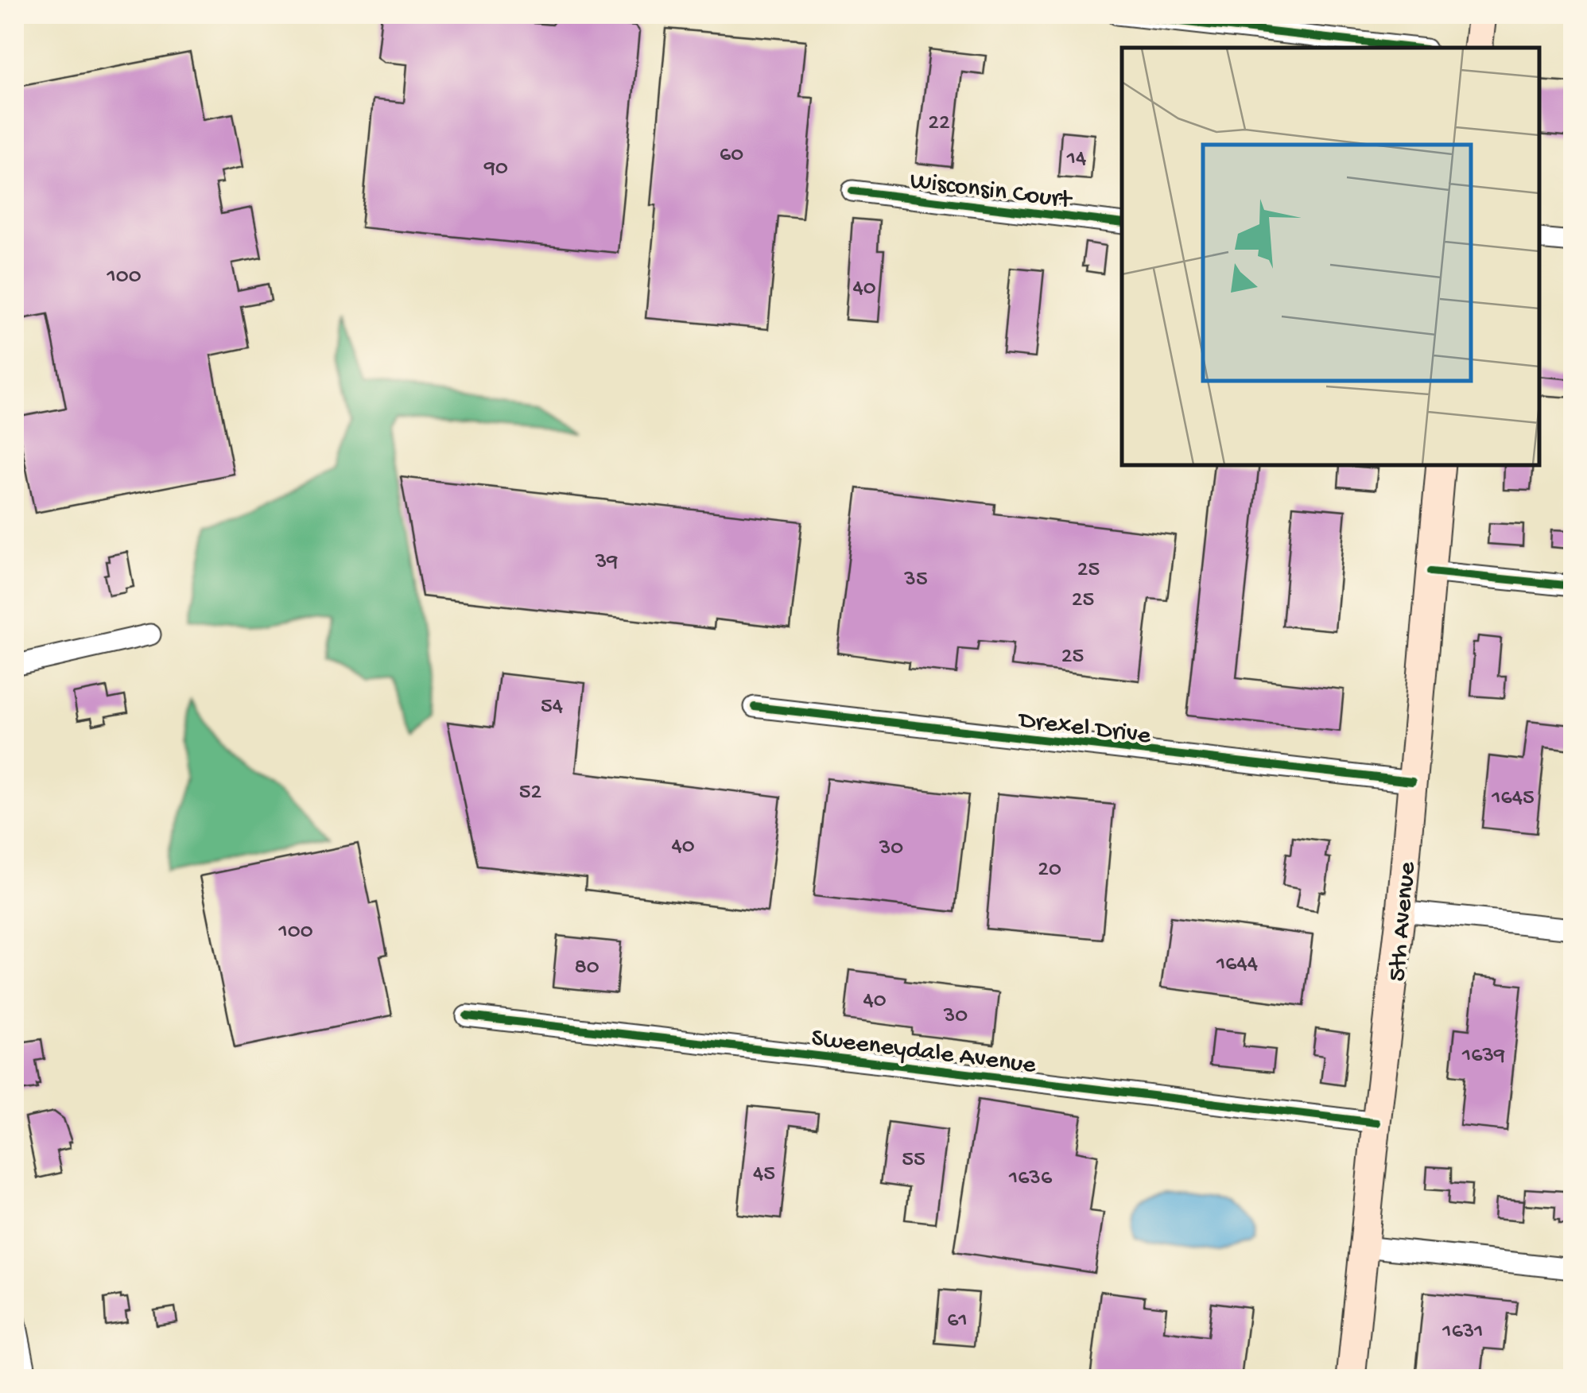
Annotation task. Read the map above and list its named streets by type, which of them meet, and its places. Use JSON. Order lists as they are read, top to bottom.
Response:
{
  "streets": {
    "main road": ["5th Avenue"],
    "street": ["Wisconsin Court", "Drexel Drive", "Sweeneydale Avenue"]
  },
  "crossings": [
    ["Drexel Drive", "5th Avenue"],
    ["5th Avenue", "Sweeneydale Avenue"]
  ],
  "house_numbers": [
    "22",
    "60",
    "14",
    "90",
    "100",
    "40",
    "39",
    "25",
    "35",
    "25",
    "25",
    "54",
    "52",
    "1645",
    "40",
    "30",
    "20",
    "100",
    "1644",
    "80",
    "40",
    "30",
    "1639",
    "55",
    "45",
    "1636",
    "61",
    "1631"
  ]
}
